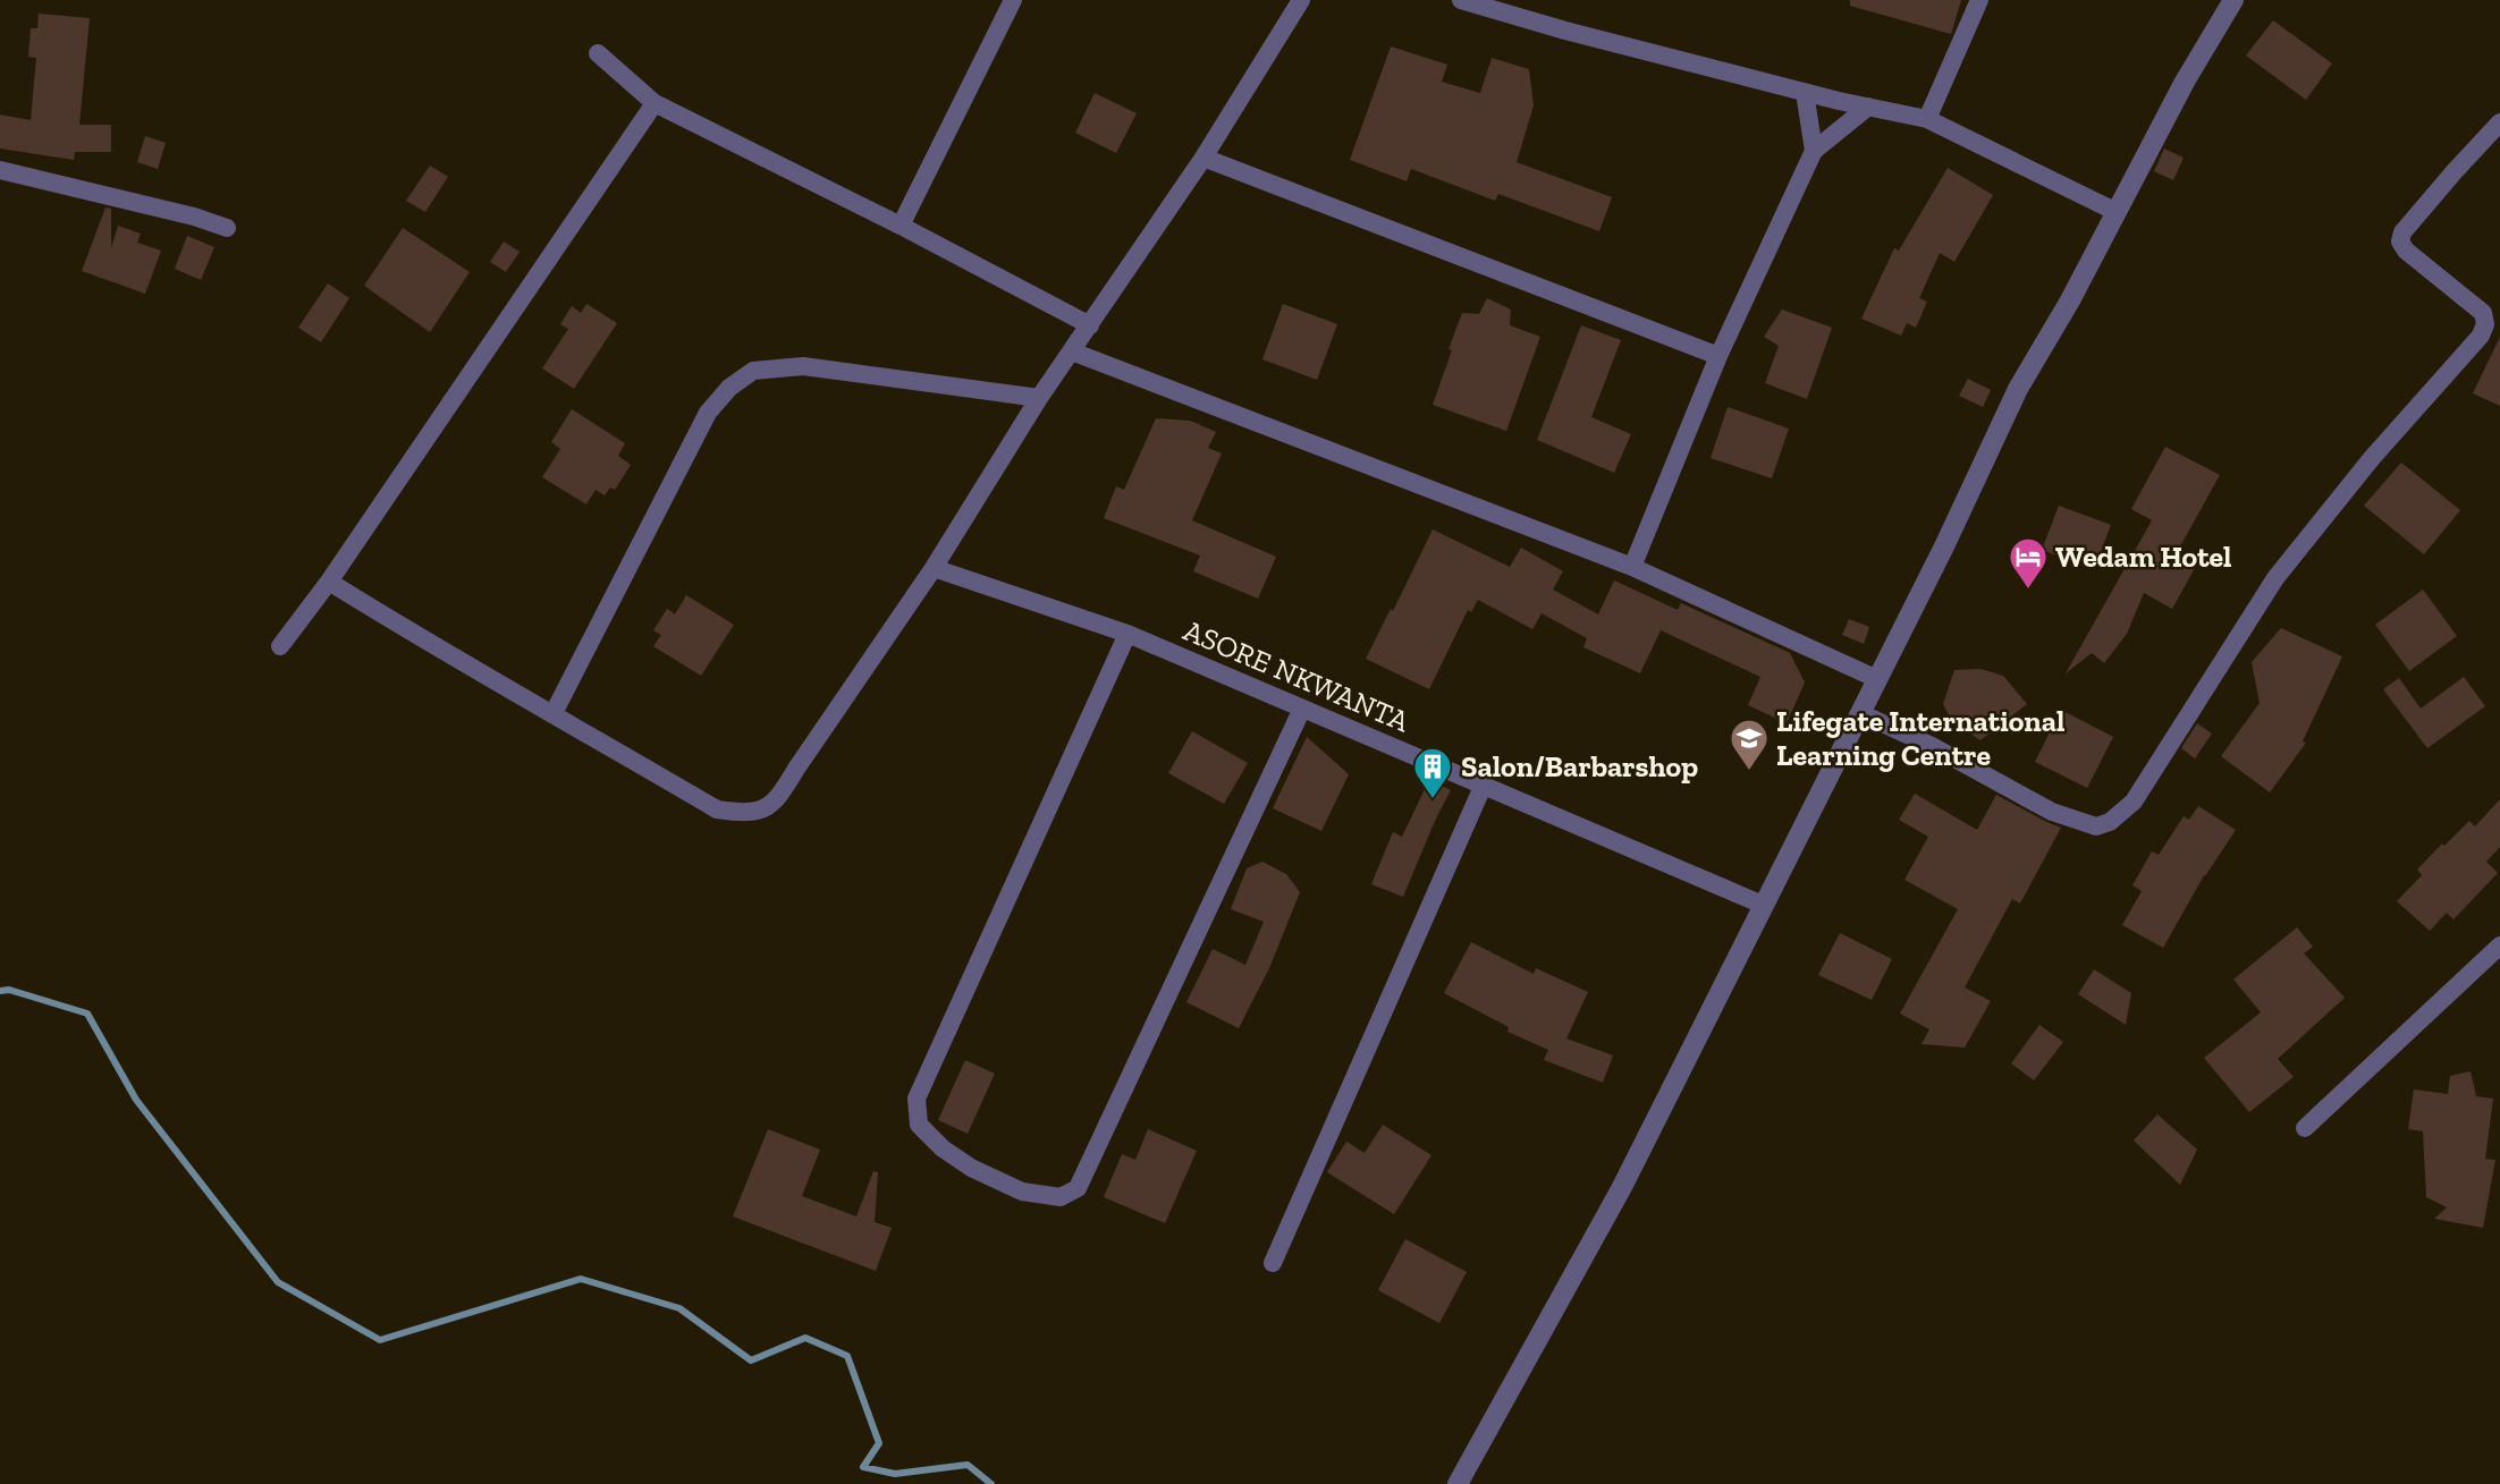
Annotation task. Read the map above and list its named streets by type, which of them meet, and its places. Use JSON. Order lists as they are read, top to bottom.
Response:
{
  "streets": {
    "street": ["ASORE NKWANTA"]
  },
  "places": {
    "hotel": ["Wedam Hotel"],
    "school or university": ["Lifegate International Learning Centre"],
    "building": ["Salon/Barbarshop"]
  }
}
